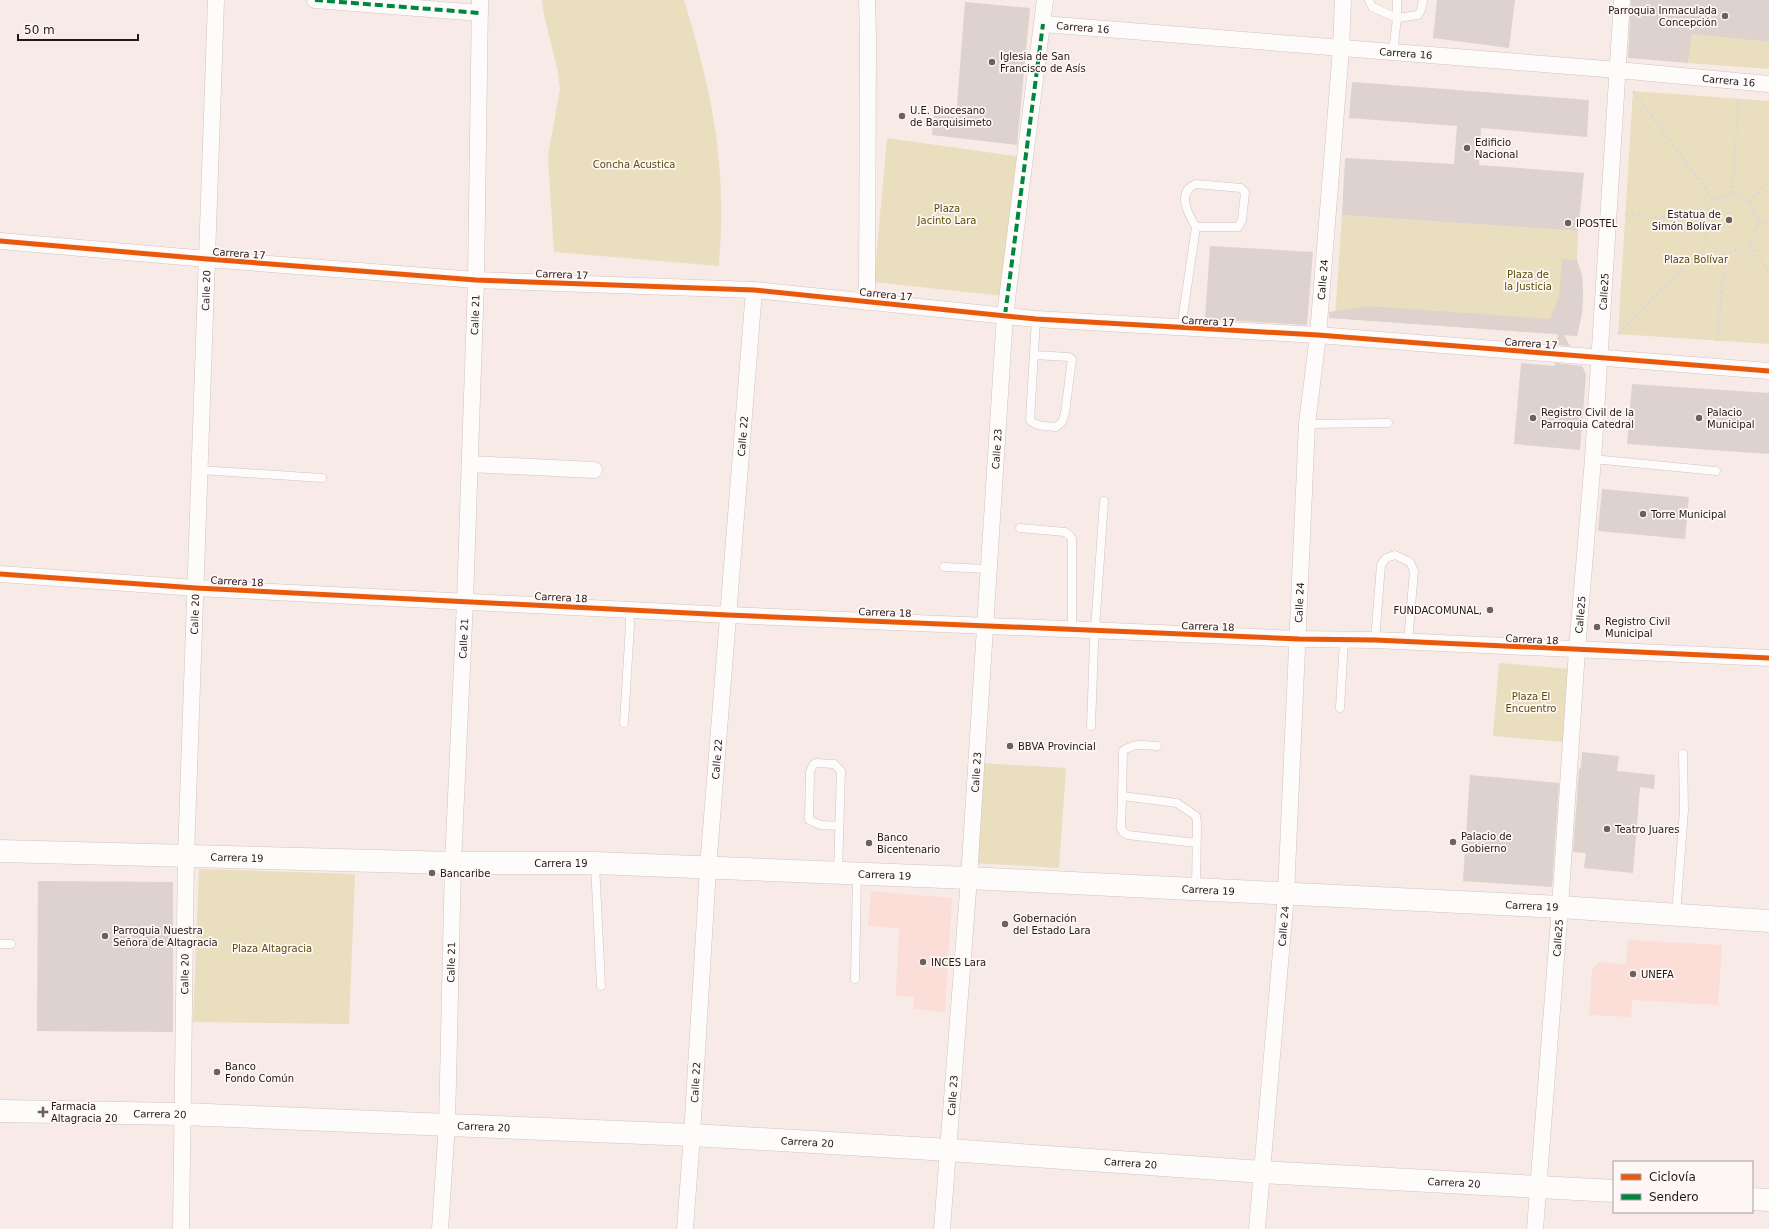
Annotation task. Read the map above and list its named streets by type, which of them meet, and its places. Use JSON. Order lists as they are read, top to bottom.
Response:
{
  "streets": {
    "street": [
      "Carrera 16",
      "Carrera 17",
      "Calle 24",
      "Calle 20",
      "Calle25",
      "Calle 21",
      "Calle 22",
      "Calle 23",
      "Carrera 18",
      "Carrera 19",
      "Carrera 20"
    ]
  },
  "crossings": [
    ["Carrera 16", "Calle 24"],
    ["Carrera 16", "Calle25"],
    ["Carrera 16", "Calle 23"],
    ["Carrera 17", "Calle 24"],
    ["Carrera 17", "Calle 20"],
    ["Carrera 17", "Calle25"],
    ["Carrera 17", "Calle 21"],
    ["Carrera 17", "Calle 22"],
    ["Carrera 17", "Calle 23"],
    ["Calle 24", "Carrera 18"],
    ["Calle 24", "Carrera 19"],
    ["Calle 24", "Carrera 20"],
    ["Calle 20", "Carrera 18"],
    ["Calle 20", "Carrera 19"],
    ["Calle 20", "Carrera 20"],
    ["Calle25", "Carrera 18"],
    ["Calle25", "Carrera 19"],
    ["Calle25", "Carrera 20"],
    ["Calle 21", "Carrera 18"],
    ["Calle 21", "Carrera 19"],
    ["Calle 21", "Carrera 20"],
    ["Calle 22", "Carrera 18"],
    ["Calle 22", "Carrera 19"],
    ["Calle 22", "Carrera 20"],
    ["Calle 23", "Carrera 18"],
    ["Calle 23", "Carrera 19"],
    ["Calle 23", "Carrera 20"]
  ],
  "parks": [
    "Concha Acustica",
    "Plaza Jacinto Lara",
    "Plaza Bolívar",
    "Plaza de la Justicia",
    "Plaza El Encuentro",
    "Plaza Altagracia"
  ],
  "places": {
    "other": [
      "Parroquia Inmaculada Concepción",
      "Iglesia de San Francisco de Asís",
      "U.E. Diocesano de Barquisimeto",
      "Edificio Nacional",
      "Estatua de Simón Bolívar",
      "IPOSTEL",
      "Registro Civil de la Parroquia Catedral",
      "Palacio Municipal",
      "Torre Municipal",
      "FUNDACOMUNAL,",
      "Registro Civil Municipal",
      "BBVA Provincial",
      "Teatro Juares",
      "Palacio de Gobierno",
      "Banco Bicentenario",
      "Bancaribe",
      "Gobernación del Estado Lara",
      "Parroquia Nuestra Señora de Altagracia",
      "INCES Lara",
      "UNEFA",
      "Banco Fondo Común"
    ],
    "health": ["Farmacia Altagracia 20"]
  },
  "legend": ["Ciclovía", "Sendero"],
  "scale_bar": "50 m"
}
